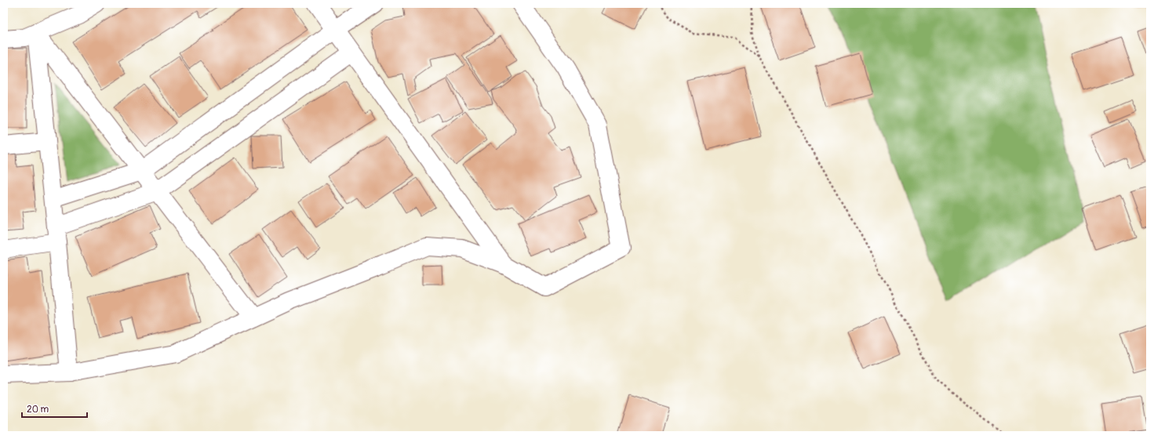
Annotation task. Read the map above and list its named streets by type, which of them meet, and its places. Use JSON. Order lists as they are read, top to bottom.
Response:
{
  "scale_bar": "20 m"
}
